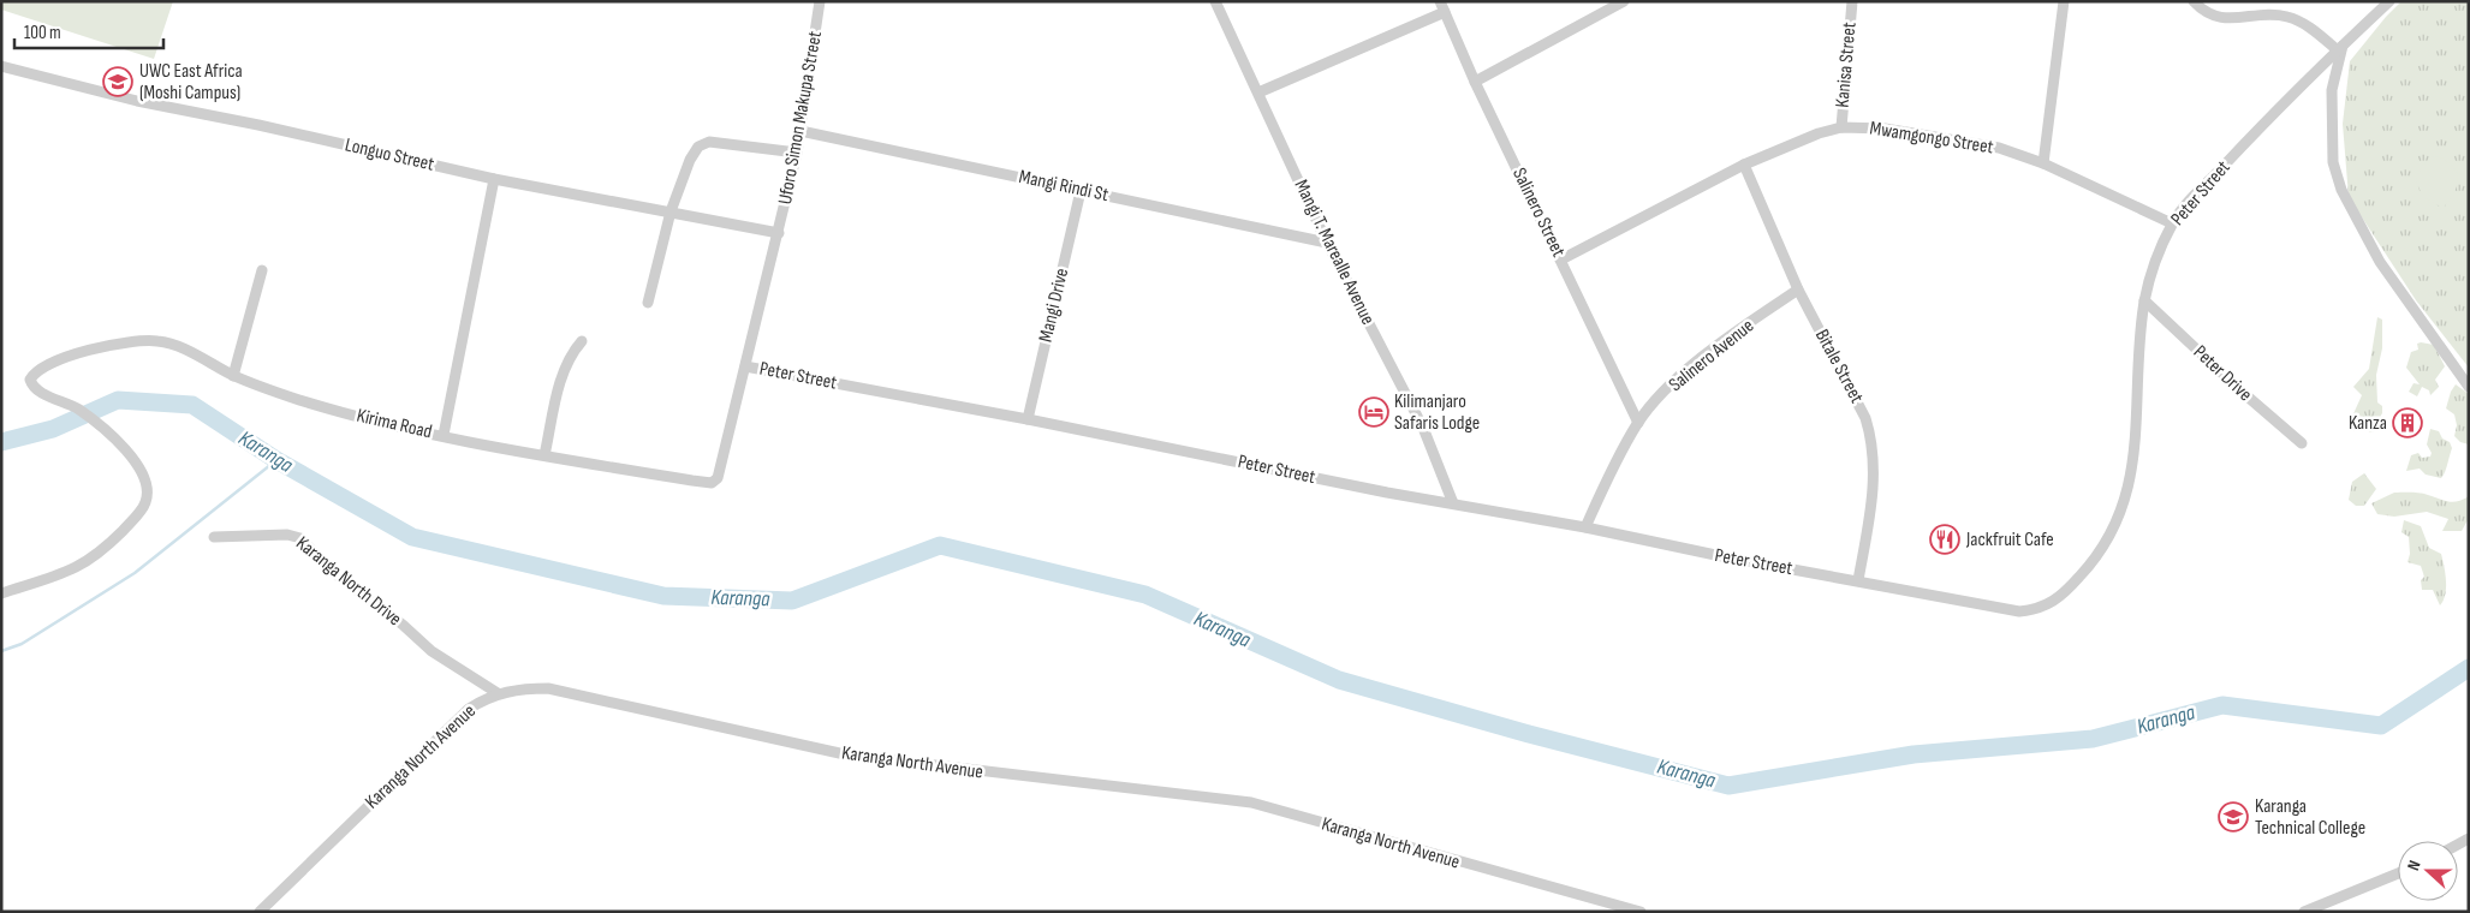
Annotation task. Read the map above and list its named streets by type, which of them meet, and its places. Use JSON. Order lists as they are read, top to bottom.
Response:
{
  "streets": {
    "street": [
      "Kanisa Street",
      "Uforo Simon Makupa Street",
      "Mwamgongo Street",
      "Longuo Street",
      "Mangi Rindi St",
      "Peter Street",
      "Salinero Street",
      "Mangi T. Marealle Avenue",
      "Mangi Drive",
      "Salinero Avenue",
      "Bitale Street",
      "Peter Drive",
      "Kirima Road",
      "Karanga North Drive",
      "Karanga North Avenue"
    ]
  },
  "crossings": [
    ["Kanisa Street", "Mwamgongo Street"],
    ["Uforo Simon Makupa Street", "Longuo Street"],
    ["Uforo Simon Makupa Street", "Mangi Rindi St"],
    ["Uforo Simon Makupa Street", "Peter Street"],
    ["Uforo Simon Makupa Street", "Kirima Road"],
    ["Mwamgongo Street", "Peter Street"],
    ["Mwamgongo Street", "Salinero Street"],
    ["Mwamgongo Street", "Bitale Street"],
    ["Mangi Rindi St", "Mangi T. Marealle Avenue"],
    ["Mangi Rindi St", "Mangi Drive"],
    ["Peter Street", "Mangi T. Marealle Avenue"],
    ["Peter Street", "Mangi Drive"],
    ["Peter Street", "Salinero Avenue"],
    ["Peter Street", "Bitale Street"],
    ["Peter Street", "Peter Drive"],
    ["Peter Street", "Kirima Road"],
    ["Salinero Street", "Salinero Avenue"],
    ["Salinero Avenue", "Bitale Street"],
    ["Karanga North Drive", "Karanga North Avenue"]
  ],
  "water": ["Karanga"],
  "places": {
    "school or university": ["UWC East Africa (Moshi Campus)", "Karanga Technical College"],
    "hotel": ["Kilimanjaro Safaris Lodge"],
    "building": ["Kanza"],
    "restaurant": ["Jackfruit Cafe"]
  },
  "scale_bar": "100 m",
  "north": "left"
}
